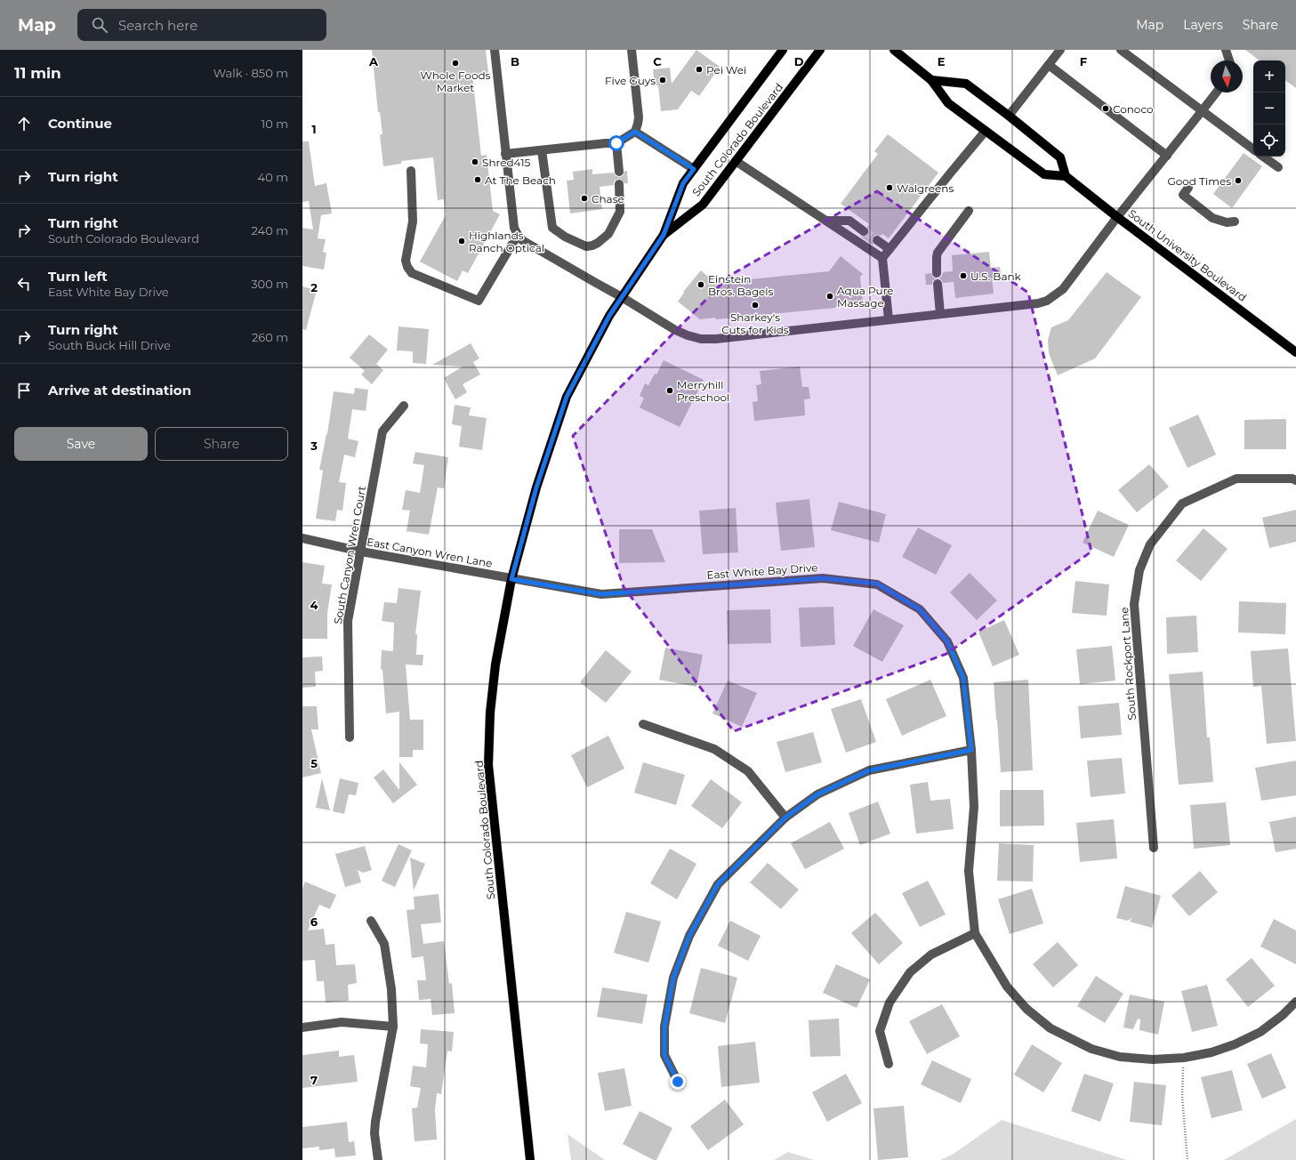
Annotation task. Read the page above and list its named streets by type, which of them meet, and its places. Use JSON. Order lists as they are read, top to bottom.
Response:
{
  "streets": {
    "main road": ["South Colorado Boulevard", "South University Boulevard"],
    "street": [
      "East Canyon Wren Lane",
      "South Canyon Wren Court",
      "East White Bay Drive",
      "South Rockport Lane"
    ]
  },
  "crossings": [
    ["South Colorado Boulevard", "East Canyon Wren Lane"],
    ["South Colorado Boulevard", "East White Bay Drive"],
    ["East Canyon Wren Lane", "South Canyon Wren Court"],
    ["East Canyon Wren Lane", "East White Bay Drive"]
  ],
  "places": [
    "Whole Foods Market",
    "Pei Wei",
    "Five Guys",
    "Conoco",
    "Shred415",
    "At The Beach",
    "Good Times",
    "Walgreens",
    "Chase",
    "Highlands Ranch Optical",
    "U.S. Bank",
    "Einstein Bros. Bagels",
    "Aqua Pure Massage",
    "Sharkey's Cuts for Kids",
    "Merryhill Preschool"
  ],
  "north": "bottom",
  "page": {
    "header": "Map",
    "search": "Search here",
    "nav": ["Map", "Layers", "Share"],
    "heading": ["11 min", "Walk · 850 m"],
    "map_buttons": ["+", "−"],
    "list": [
      ["Continue", "10 m"],
      ["Turn right", "40 m"],
      ["Turn right", "South Colorado Boulevard", "240 m"],
      ["Turn left", "East White Bay Drive", "300 m"],
      ["Turn right", "South Buck Hill Drive", "260 m"],
      "Arrive at destination"
    ],
    "buttons": ["Save", "Share"]
  },
  "grid": {
    "columns": [
      "A",
      "B",
      "C",
      "D",
      "E",
      "F"
    ],
    "rows": [
      "1",
      "2",
      "3",
      "4",
      "5",
      "6",
      "7"
    ]
  }
}
